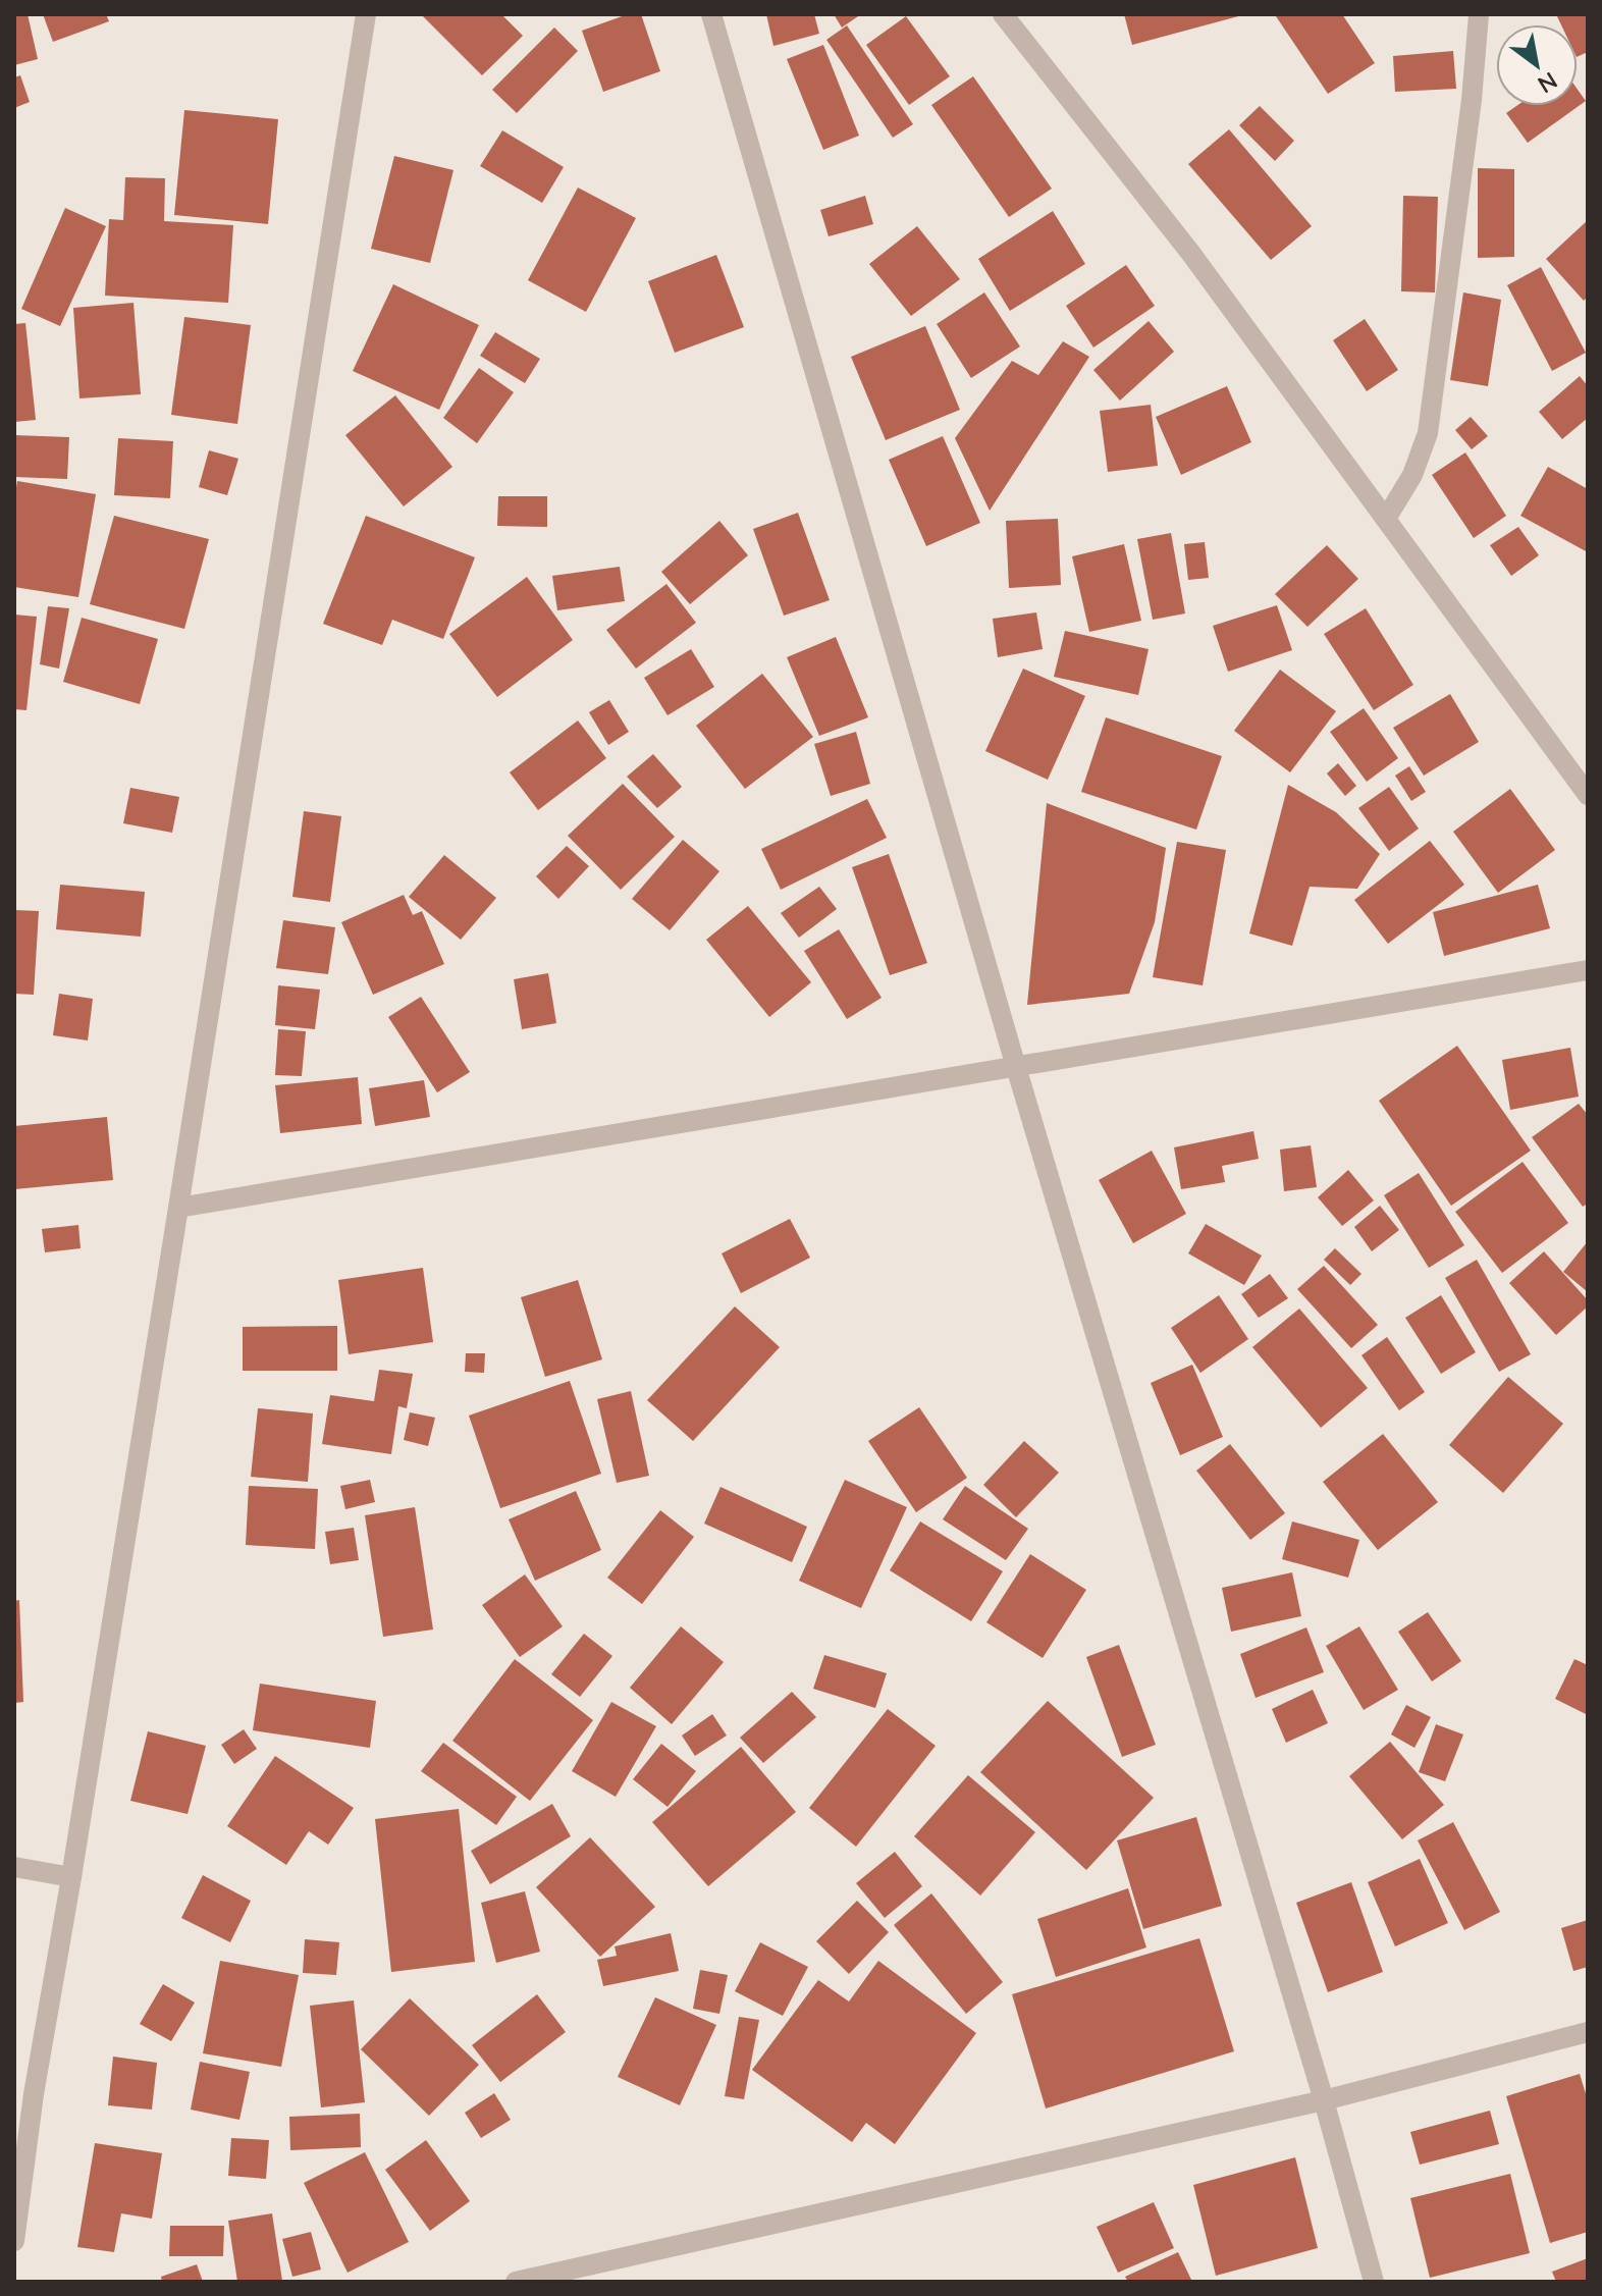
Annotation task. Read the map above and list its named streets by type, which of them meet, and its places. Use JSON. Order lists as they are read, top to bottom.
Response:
{
  "north": "bottom right"
}
